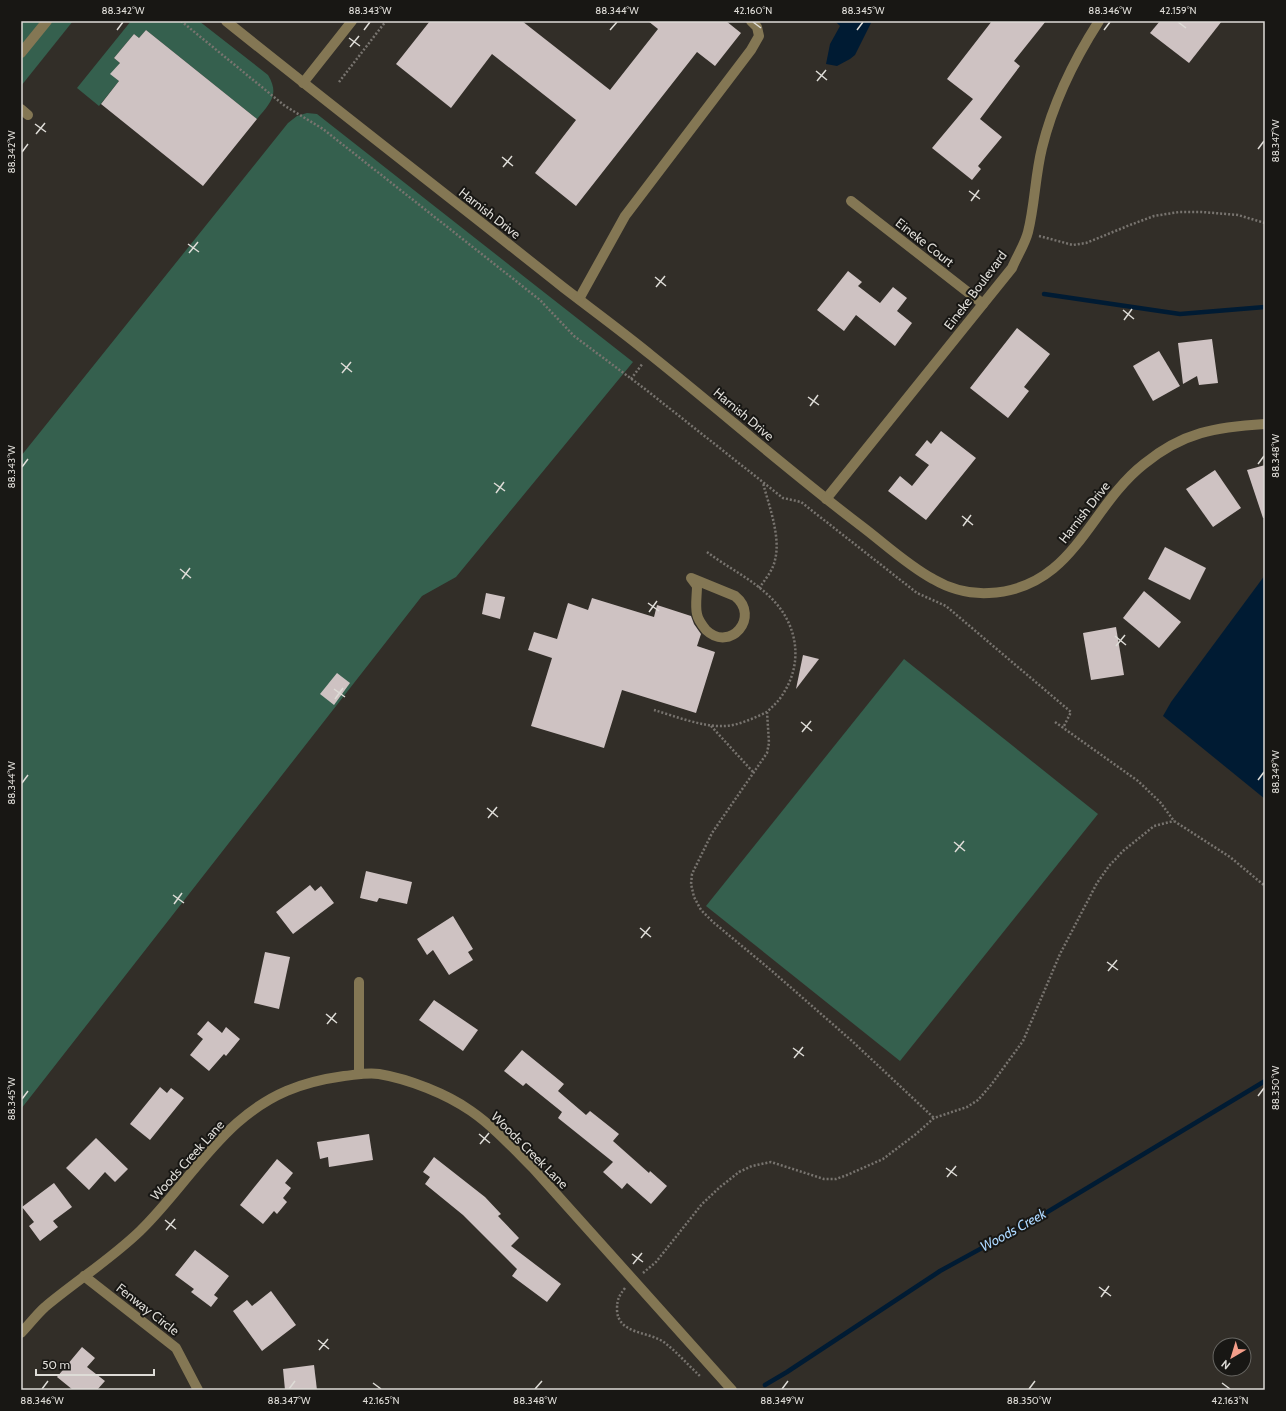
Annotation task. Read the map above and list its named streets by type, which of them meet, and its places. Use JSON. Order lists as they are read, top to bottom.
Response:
{
  "streets": {
    "street": [
      "Harnish Drive",
      "Eineke Court",
      "Eineke Boulevard",
      "Woods Creek Lane",
      "Fenway Circle"
    ]
  },
  "crossings": [
    ["Harnish Drive", "Eineke Boulevard"],
    ["Eineke Court", "Eineke Boulevard"],
    ["Woods Creek Lane", "Fenway Circle"]
  ],
  "water": ["Woods Creek"],
  "scale_bar": "50 m",
  "north": "bottom left",
  "coordinates": [
    "88.342°W",
    "88.343°W",
    "88.344°W",
    "42.160°N",
    "88.345°W",
    "88.346°W",
    "42.159°N",
    "88.347°W",
    "88.348°W",
    "88.349°W",
    "88.350°W",
    "42.165°N",
    "42.163°N"
  ]
}
